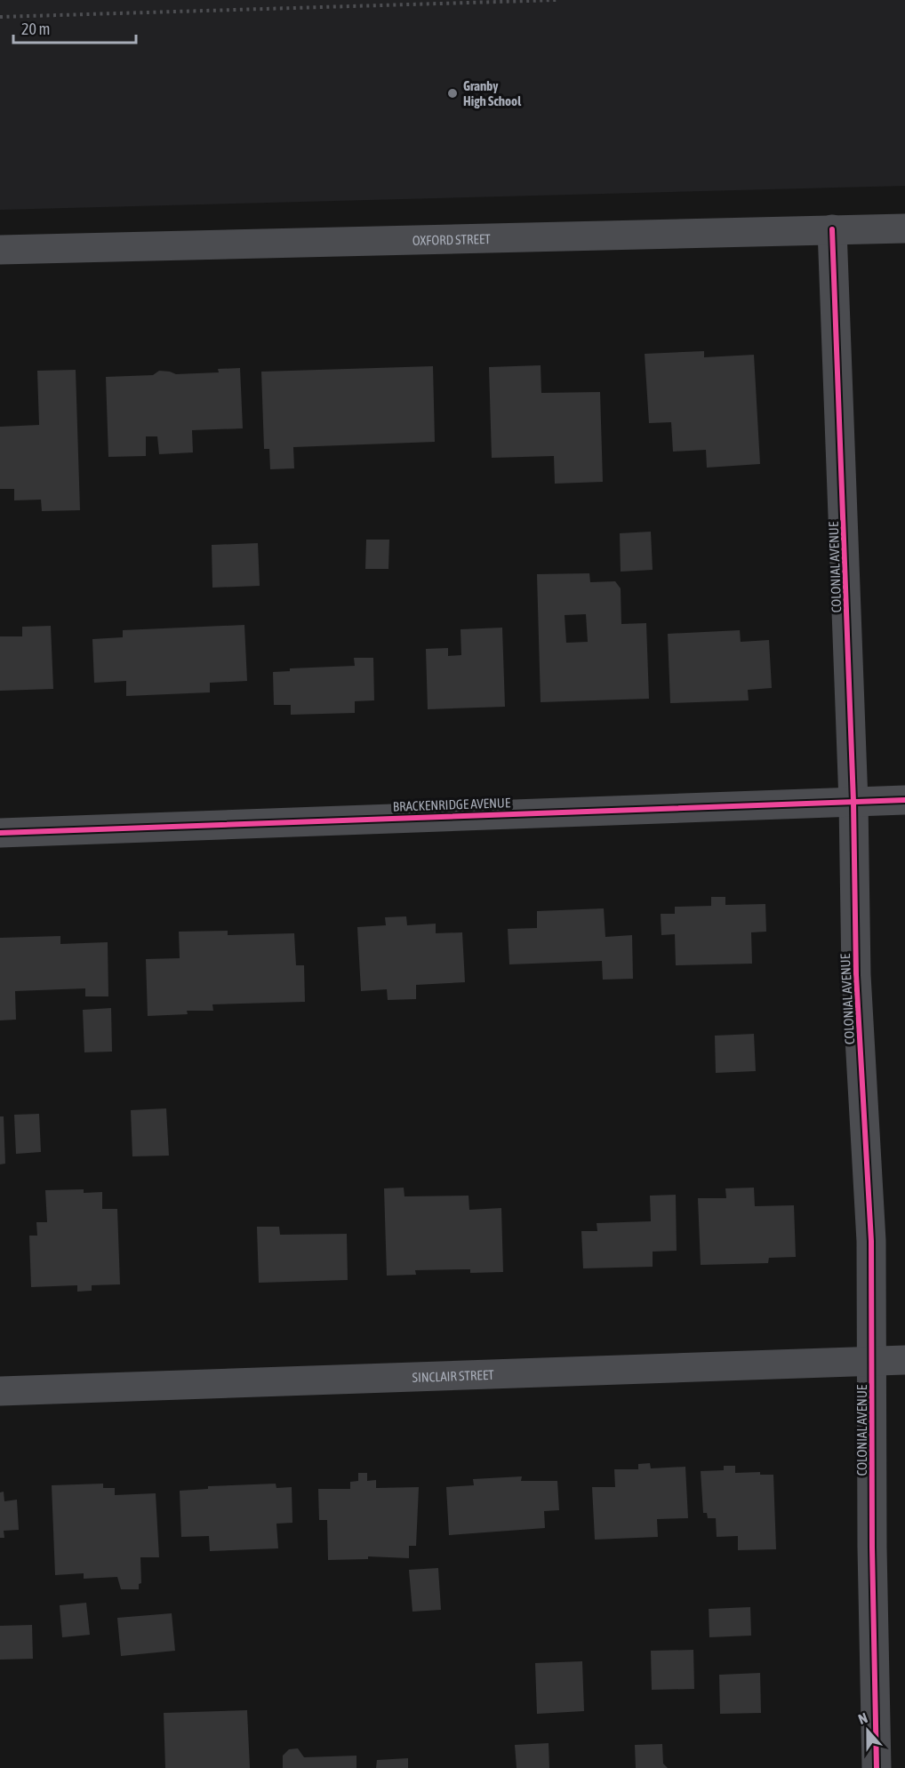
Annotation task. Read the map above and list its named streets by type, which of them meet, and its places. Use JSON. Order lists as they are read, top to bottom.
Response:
{
  "streets": {
    "street": [
      "OXFORD STREET",
      "COLONIAL AVENUE",
      "BRACKENRIDGE AVENUE",
      "SINCLAIR STREET"
    ]
  },
  "crossings": [
    ["OXFORD STREET", "COLONIAL AVENUE"],
    ["COLONIAL AVENUE", "BRACKENRIDGE AVENUE"],
    ["COLONIAL AVENUE", "SINCLAIR STREET"]
  ],
  "places": ["Granby High School"],
  "scale_bar": "20 m",
  "north": "top"
}
